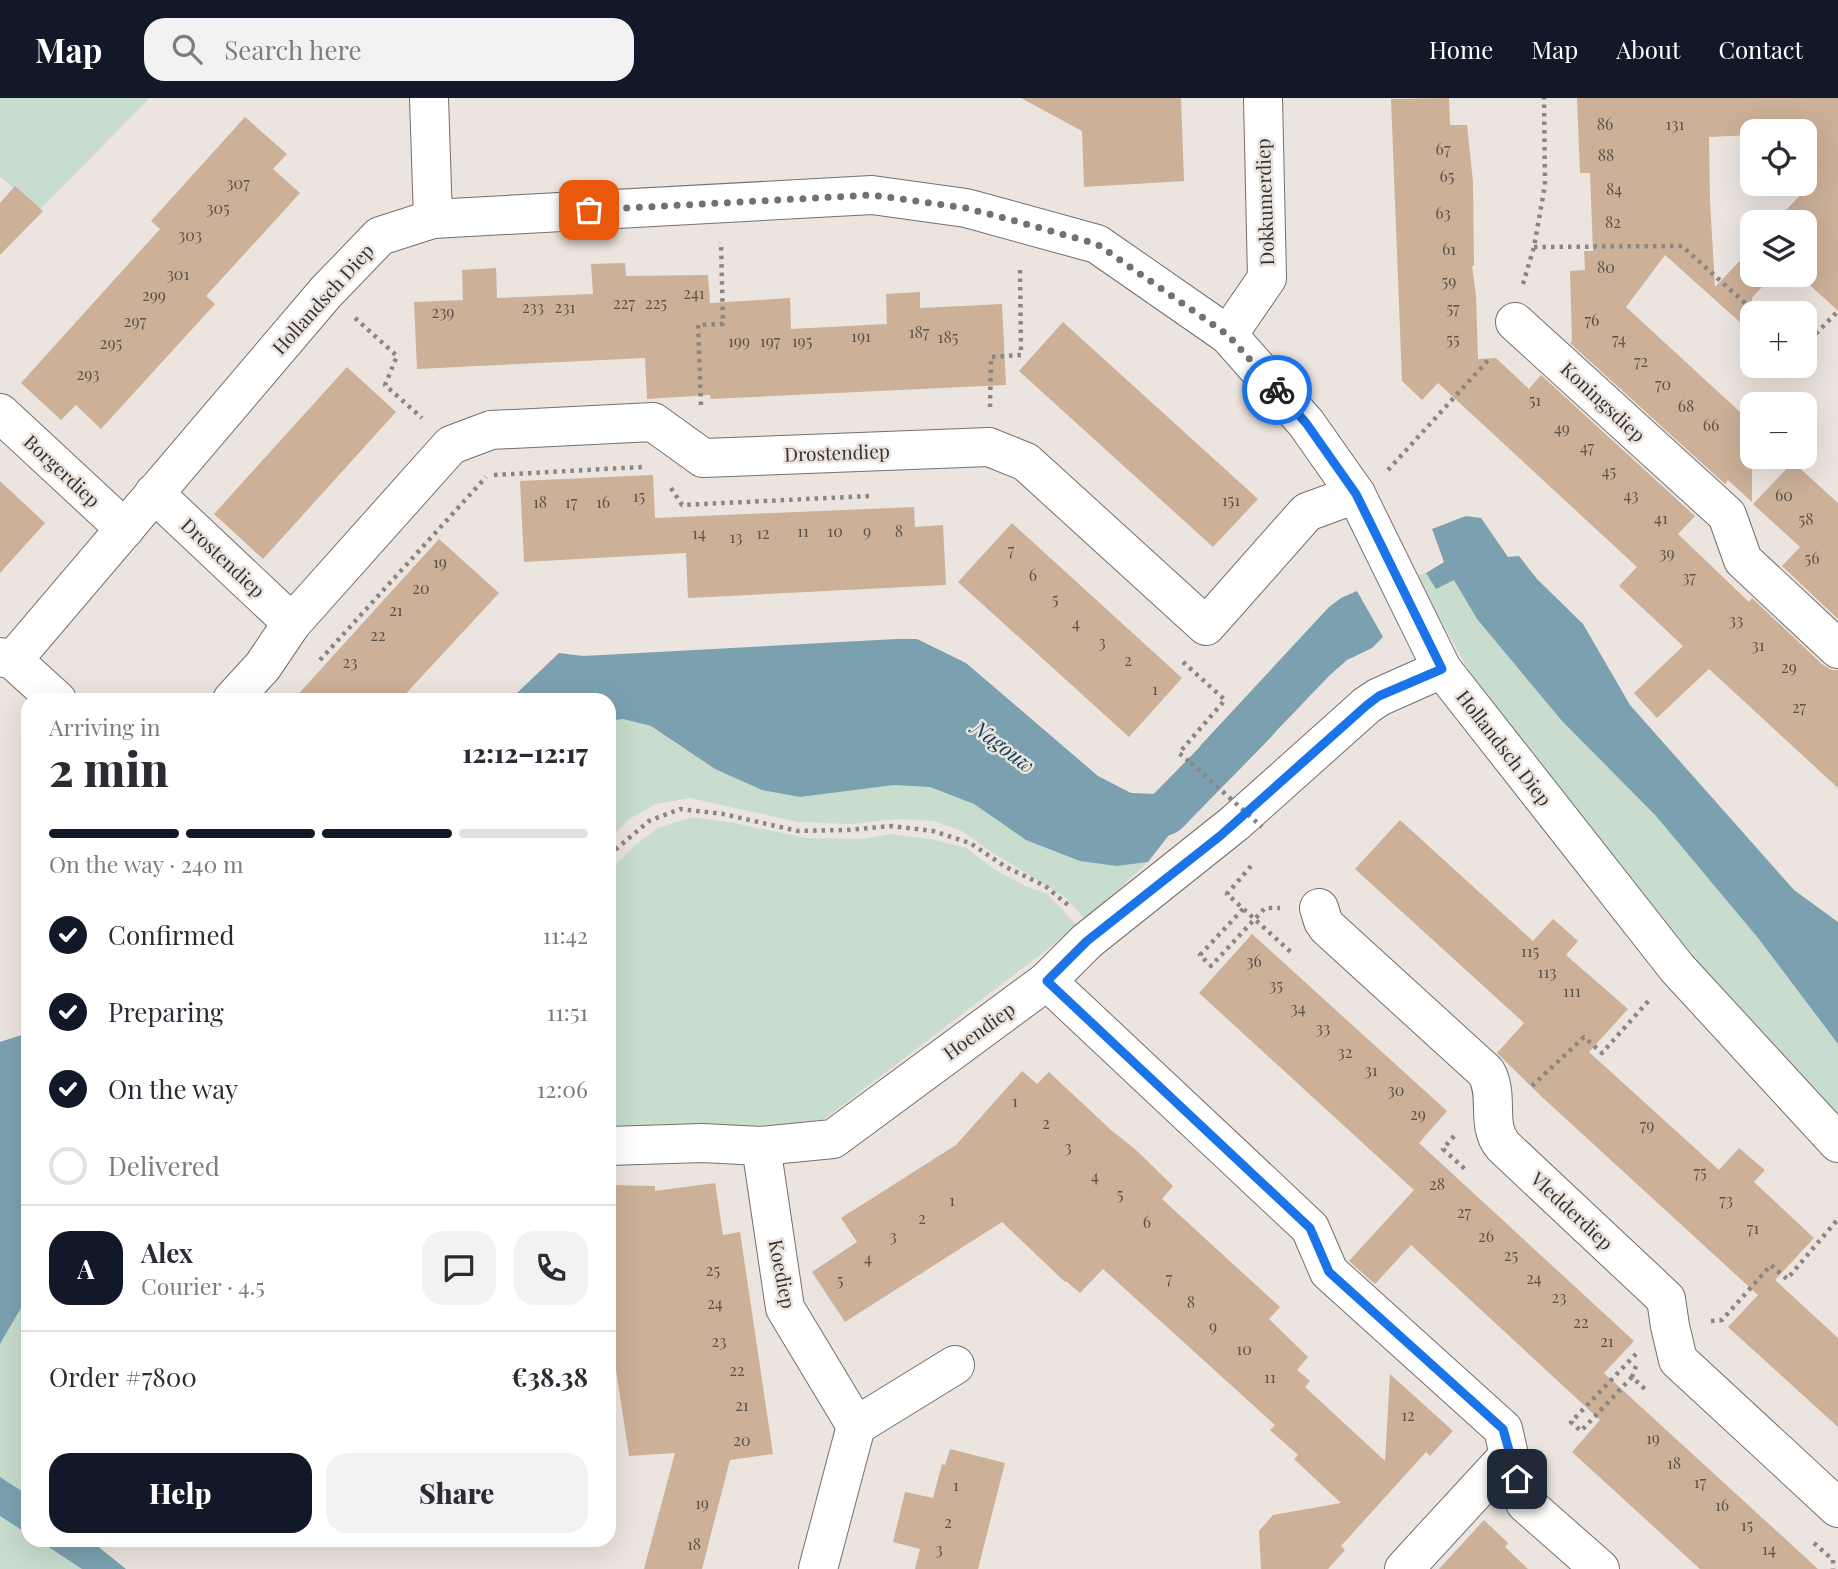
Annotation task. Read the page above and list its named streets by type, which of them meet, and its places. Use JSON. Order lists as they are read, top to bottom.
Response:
{
  "streets": {
    "street": [
      "Dokkumerdiep",
      "Hollandsch Diep",
      "Koningsdiep",
      "Drostendiep",
      "Borgerdiep",
      "Hoendiep",
      "Vledderdiep",
      "Koediep"
    ]
  },
  "crossings": [
    ["Dokkumerdiep", "Hollandsch Diep"],
    ["Hollandsch Diep", "Drostendiep"],
    ["Hollandsch Diep", "Borgerdiep"],
    ["Hollandsch Diep", "Hoendiep"],
    ["Hoendiep", "Koediep"]
  ],
  "water": ["Nagouw"],
  "house_numbers": [
    "86",
    "131",
    "67",
    "88",
    "65",
    "307",
    "84",
    "305",
    "63",
    "82",
    "303",
    "61",
    "80",
    "301",
    "59",
    "241",
    "299",
    "227",
    "225",
    "233",
    "231",
    "57",
    "239",
    "76",
    "297",
    "187",
    "191",
    "185",
    "55",
    "74",
    "199",
    "197",
    "195",
    "295",
    "72",
    "293",
    "70",
    "51",
    "68",
    "66",
    "49",
    "47",
    "45",
    "43",
    "60",
    "15",
    "151",
    "18",
    "17",
    "16",
    "41",
    "58",
    "11",
    "10",
    "9",
    "8",
    "14",
    "12",
    "13",
    "7",
    "39",
    "56",
    "19",
    "6",
    "37",
    "20",
    "5",
    "21",
    "33",
    "4",
    "22",
    "3",
    "31",
    "2",
    "23",
    "29",
    "1",
    "27",
    "115",
    "36",
    "113",
    "35",
    "111",
    "34",
    "33",
    "32",
    "31",
    "30",
    "1",
    "29",
    "2",
    "79",
    "3",
    "75",
    "4",
    "28",
    "5",
    "1",
    "73",
    "27",
    "2",
    "6",
    "71",
    "3",
    "26",
    "25",
    "4",
    "25",
    "7",
    "24",
    "5",
    "23",
    "8",
    "24",
    "22",
    "9",
    "23",
    "21",
    "10",
    "22",
    "11",
    "21",
    "12",
    "19",
    "20",
    "18",
    "17",
    "1",
    "19",
    "16",
    "2",
    "15",
    "18",
    "3",
    "14"
  ],
  "page": {
    "header": "Map",
    "search": "Search here",
    "nav": [
      "Home",
      "Map",
      "About",
      "Contact"
    ],
    "map_buttons": ["+", "−"],
    "heading": ["2 min", "Arriving in", "12:12–12:17"],
    "panel": [
      "Alex",
      "Courier · 4.5",
      "Order #7800",
      "€38.38"
    ],
    "bar": "On the way · 240 m",
    "list": [
      ["Confirmed", "11:42"],
      ["Preparing", "11:51"],
      ["On the way", "12:06"],
      "Delivered"
    ],
    "round": "A",
    "buttons": ["Help", "Share"]
  }
}
